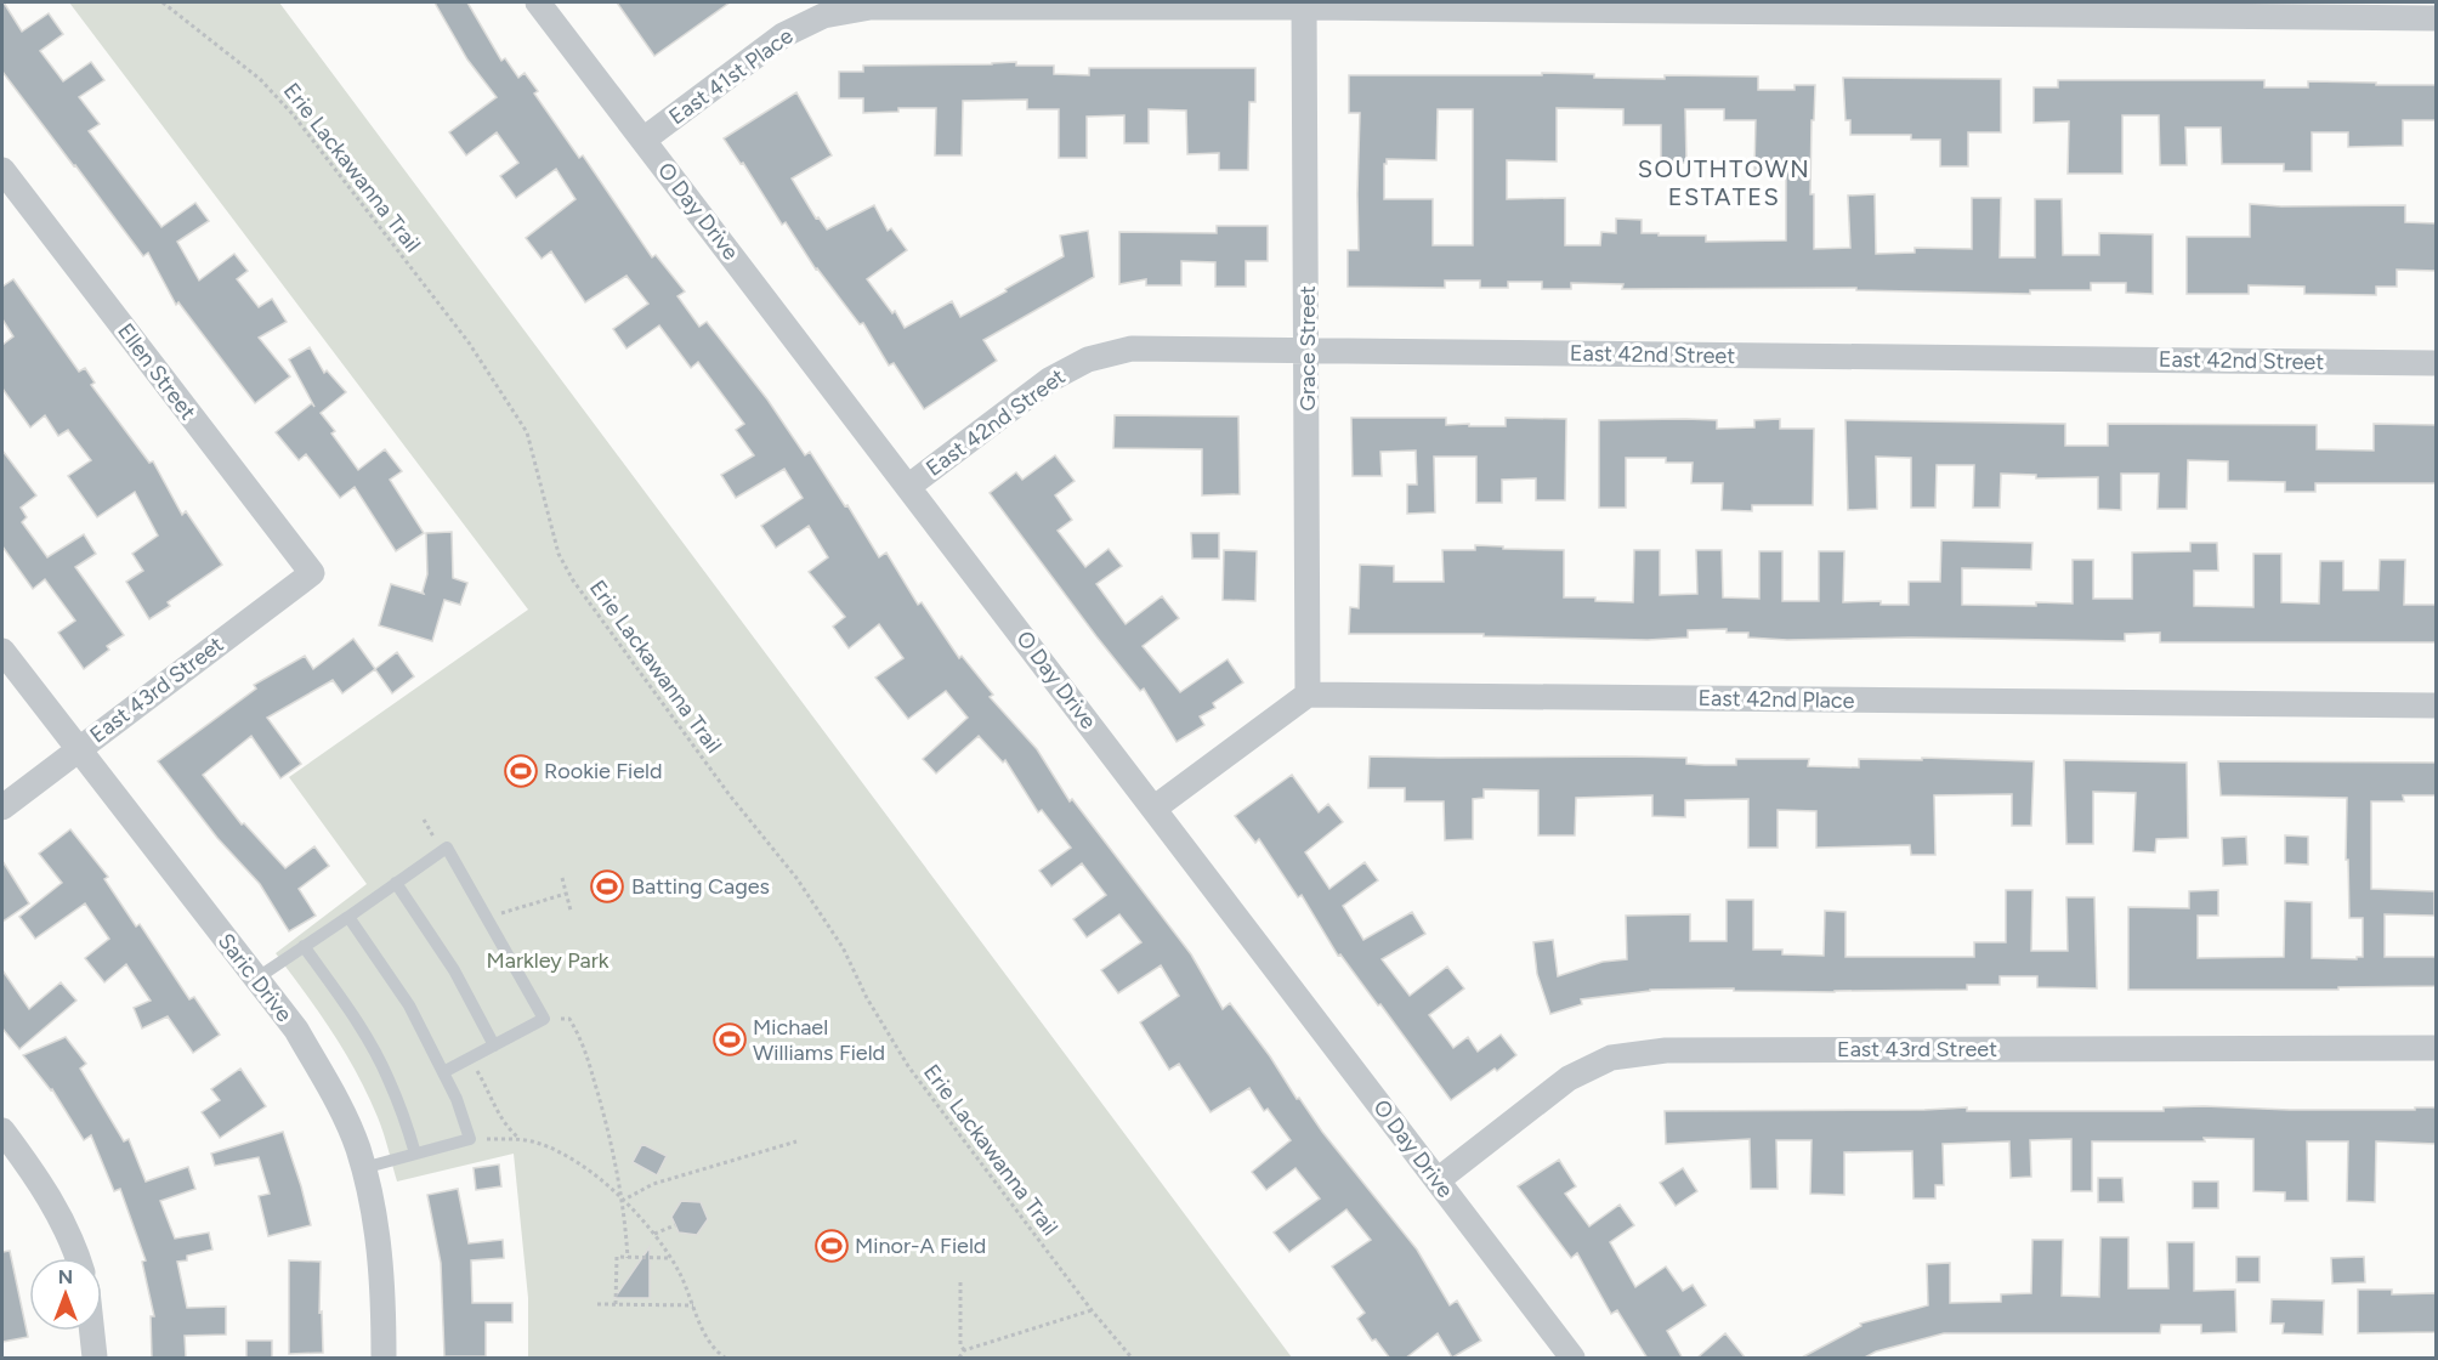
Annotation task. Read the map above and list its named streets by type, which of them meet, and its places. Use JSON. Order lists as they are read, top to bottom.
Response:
{
  "streets": {
    "street": [
      "East 41st Place",
      "O Day Drive",
      "Grace Street",
      "East 42nd Street",
      "Ellen Street",
      "East 43rd Street",
      "East 42nd Place",
      "Saric Drive"
    ],
    "path": ["Erie Lackawanna Trail"]
  },
  "crossings": [
    ["East 41st Place", "O Day Drive"],
    ["East 41st Place", "Grace Street"],
    ["O Day Drive", "East 42nd Street"],
    ["O Day Drive", "East 43rd Street"],
    ["Grace Street", "East 42nd Street"],
    ["Grace Street", "East 42nd Place"],
    ["Ellen Street", "East 43rd Street"],
    ["East 43rd Street", "Saric Drive"]
  ],
  "districts": ["SOUTHTOWN ESTATES"],
  "parks": ["Markley Park"],
  "places": {
    "sports": [
      "Rookie Field",
      "Batting Cages",
      "Michael Williams Field",
      "Minor-A Field"
    ]
  },
  "north": "top"
}
